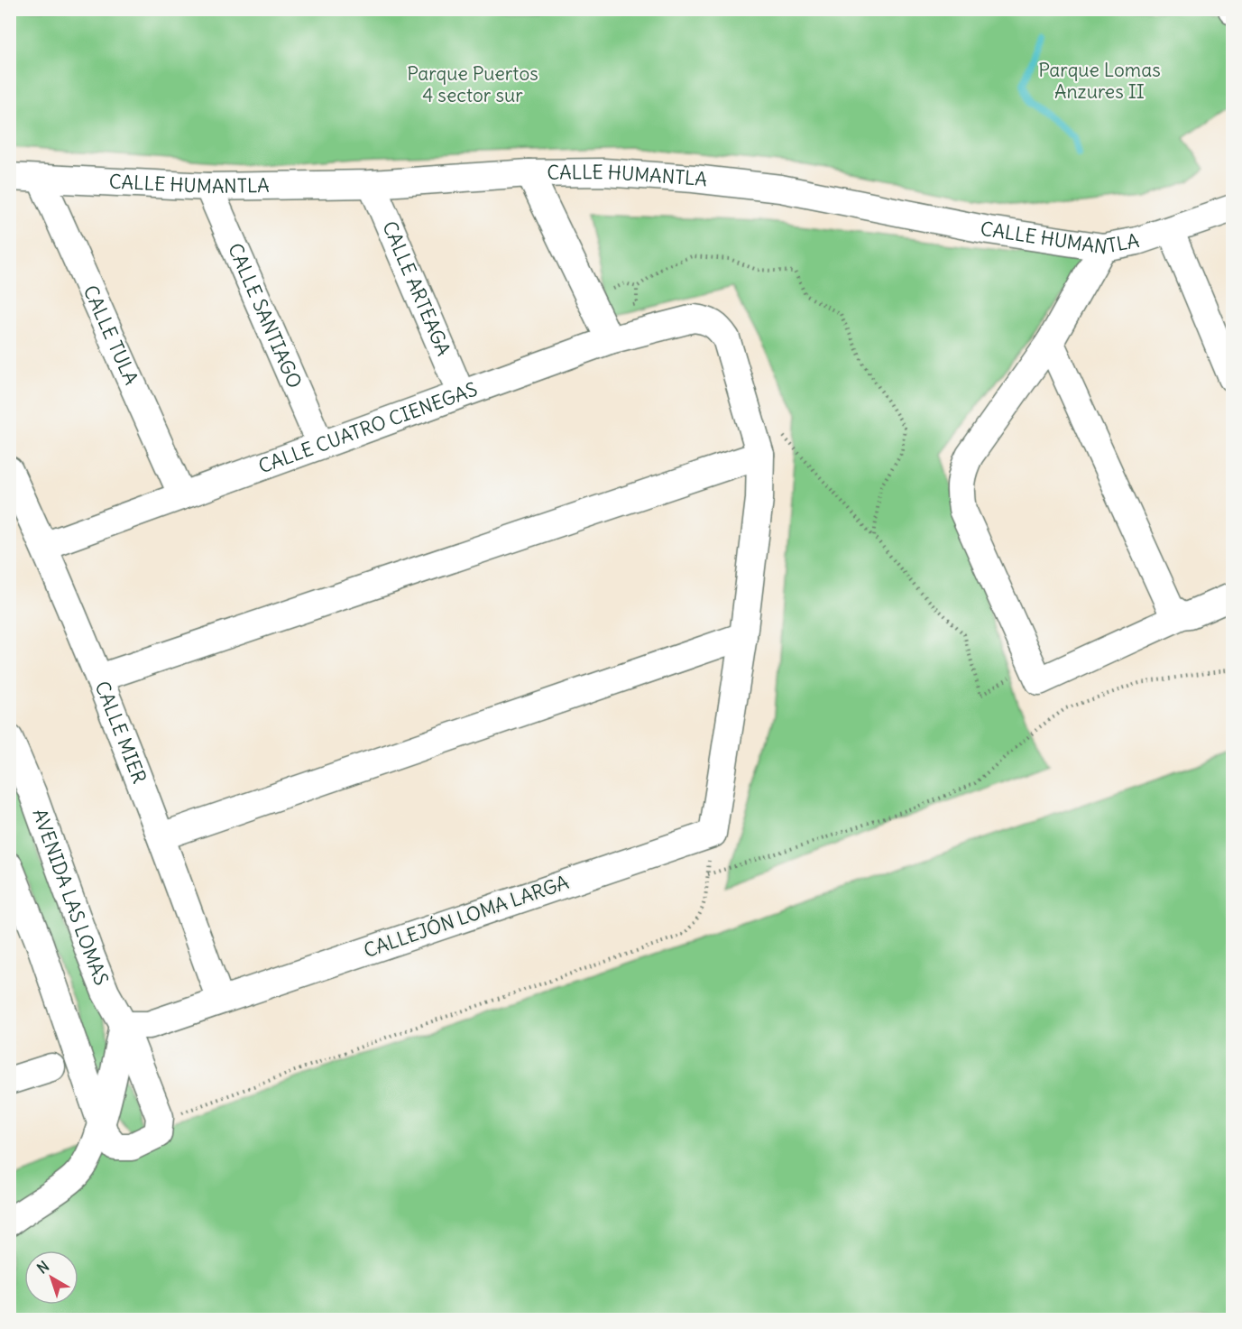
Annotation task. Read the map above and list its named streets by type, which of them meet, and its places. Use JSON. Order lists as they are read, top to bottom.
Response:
{
  "streets": {
    "street": [
      "CALLE HUMANTLA",
      "CALLE ARTEAGA",
      "CALLE SANTIAGO",
      "CALLE TULA",
      "CALLE CUATRO CIENEGAS",
      "CALLE MIER",
      "AVENIDA LAS LOMAS",
      "CALLEJÓN LOMA LARGA"
    ]
  },
  "crossings": [
    ["CALLE HUMANTLA", "CALLE ARTEAGA"],
    ["CALLE HUMANTLA", "CALLE SANTIAGO"],
    ["CALLE HUMANTLA", "CALLE TULA"],
    ["CALLE ARTEAGA", "CALLE CUATRO CIENEGAS"],
    ["CALLE SANTIAGO", "CALLE CUATRO CIENEGAS"],
    ["CALLE TULA", "CALLE CUATRO CIENEGAS"],
    ["CALLE CUATRO CIENEGAS", "CALLE MIER"],
    ["CALLE MIER", "CALLEJÓN LOMA LARGA"],
    ["AVENIDA LAS LOMAS", "CALLEJÓN LOMA LARGA"]
  ],
  "parks": ["Parque Lomas Anzures II", "Parque Puertos 4 sector sur"],
  "north": "top left"
}
